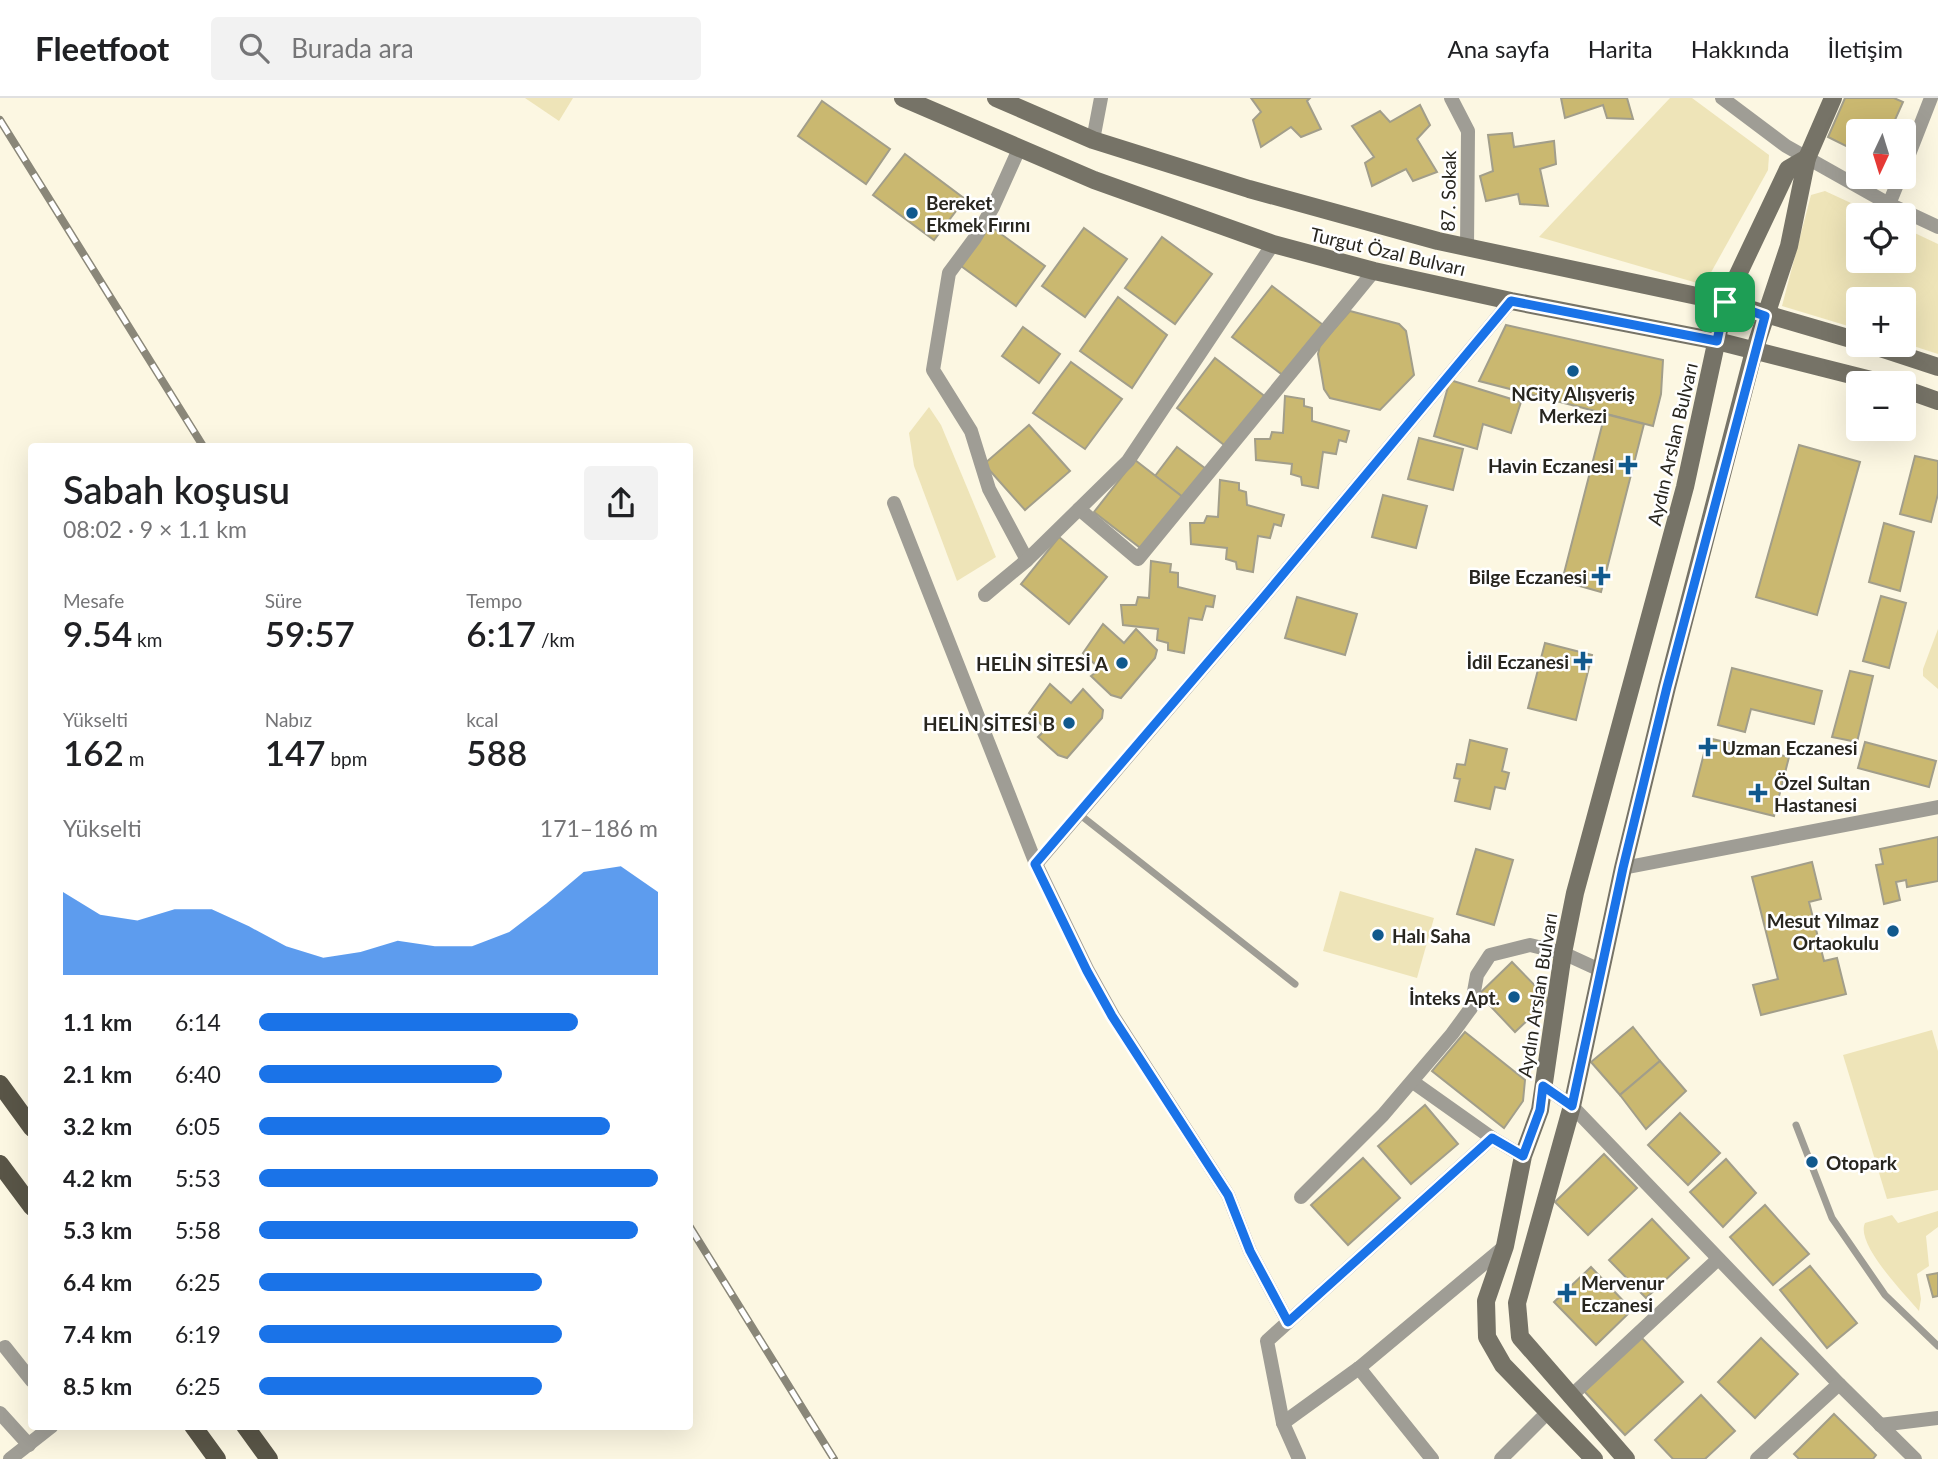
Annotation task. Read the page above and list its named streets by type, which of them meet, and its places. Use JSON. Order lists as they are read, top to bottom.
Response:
{
  "streets": {
    "street": ["87. Sokak", "Turgut Özal Bulvarı", "Aydın Arslan Bulvarı"]
  },
  "crossings": [
    ["87. Sokak", "Turgut Özal Bulvarı"],
    ["Turgut Özal Bulvarı", "Aydın Arslan Bulvarı"]
  ],
  "places": {
    "other": [
      "Bereket Ekmek Fırını",
      "NCity Alışveriş Merkezi",
      "HELİN SİTESİ A",
      "HELİN SİTESİ B",
      "Mesut Yılmaz Ortaokulu",
      "Halı Saha",
      "İnteks Apt.",
      "Otopark"
    ],
    "health": [
      "Havin Eczanesi",
      "Bilge Eczanesi",
      "İdil Eczanesi",
      "Uzman Eczanesi",
      "Özel Sultan Hastanesi",
      "Mervenur Eczanesi"
    ]
  },
  "north": "bottom",
  "page": {
    "header": "Fleetfoot",
    "search": "Burada ara",
    "nav": [
      "Ana sayfa",
      "Harita",
      "Hakkında",
      "İletişim"
    ],
    "map_buttons": ["+", "−"],
    "heading": ["Sabah koşusu", "08:02 · 9 × 1.1 km"],
    "stats": [
      ["Mesafe", "9.54 km"],
      ["Süre", "59:57"],
      ["Tempo", "6:17 /km"],
      ["Yükselti", "162 m"],
      ["Nabız", "147 bpm"],
      ["kcal", "588"]
    ],
    "chart": ["Yükselti", "171–186 m"],
    "list": [
      {
        "name": "1.1 km",
        "note": "6:14"
      },
      {
        "name": "2.1 km",
        "note": "6:40"
      },
      {
        "name": "3.2 km",
        "note": "6:05"
      },
      {
        "name": "4.2 km",
        "note": "5:53"
      },
      {
        "name": "5.3 km",
        "note": "5:58"
      },
      {
        "name": "6.4 km",
        "note": "6:25"
      },
      {
        "name": "7.4 km",
        "note": "6:19"
      },
      {
        "name": "8.5 km",
        "note": "6:25"
      }
    ]
  }
}
